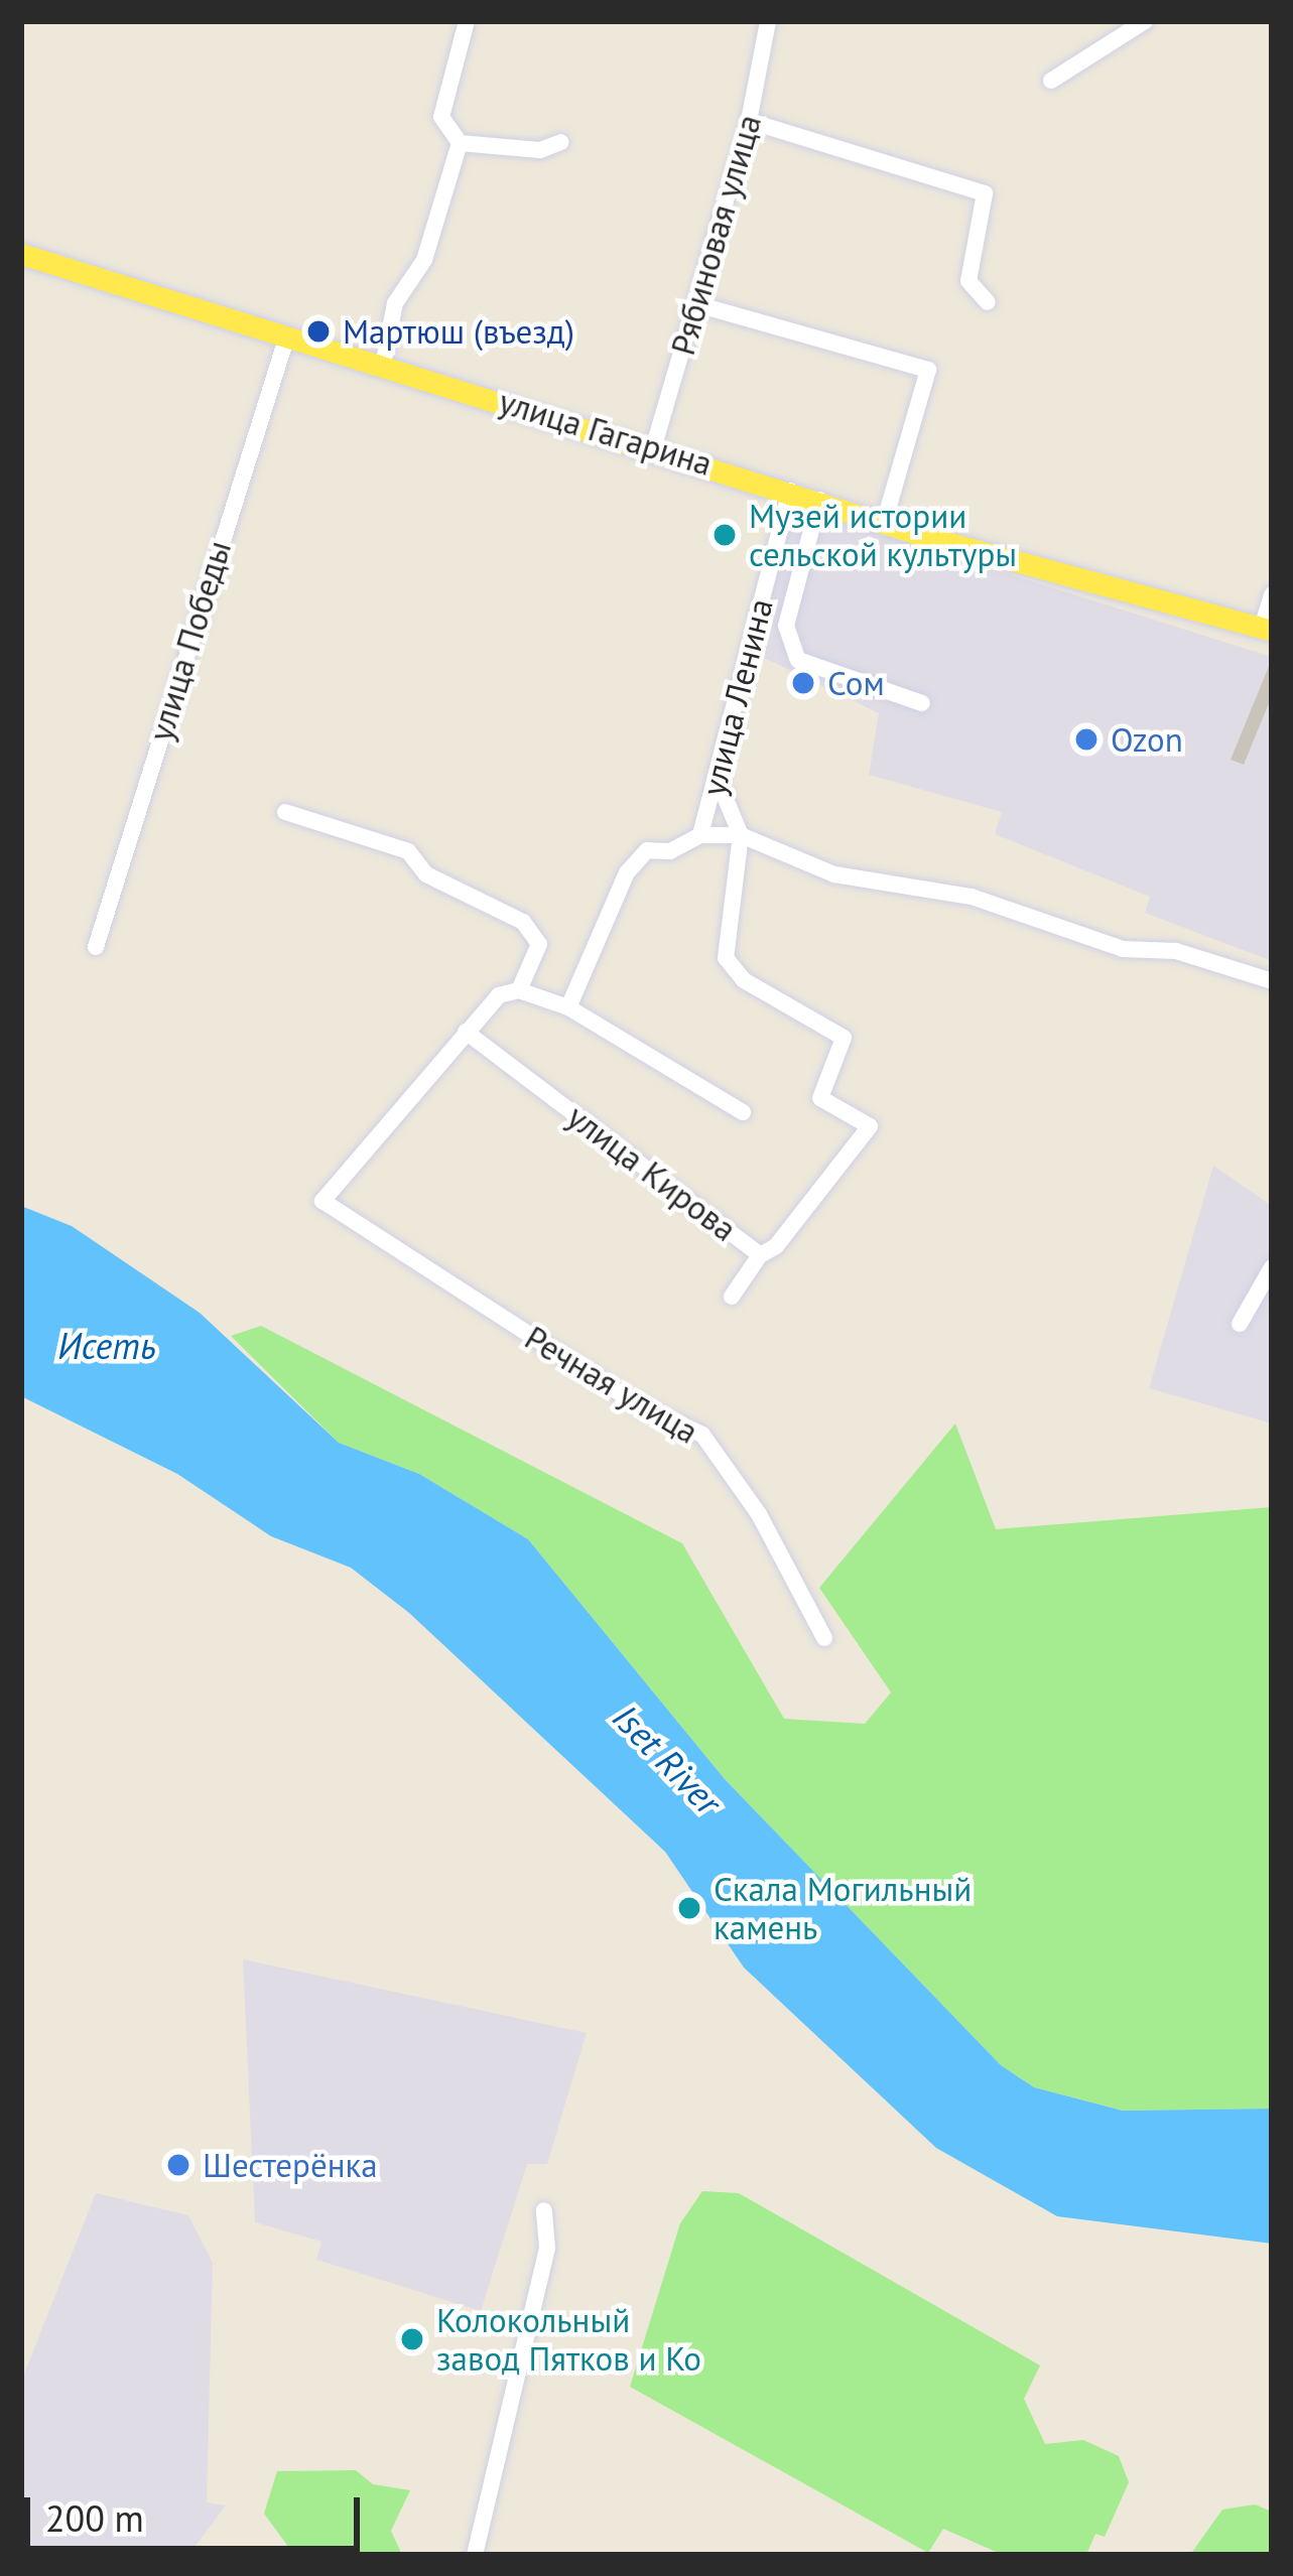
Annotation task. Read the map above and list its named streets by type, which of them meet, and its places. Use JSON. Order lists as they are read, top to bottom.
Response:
{
  "streets": {
    "main road": ["улица Гагарина"],
    "street": [
      "Рябиновая улица",
      "улица Победы",
      "улица Ленина",
      "улица Кирова",
      "Речная улица"
    ]
  },
  "crossings": [
    ["Рябиновая улица", "улица Гагарина"],
    ["улица Гагарина", "улица Победы"],
    ["улица Гагарина", "улица Ленина"],
    ["улица Кирова", "Речная улица"]
  ],
  "water": ["Исеть", "Iset River"],
  "places": [
    "Мартюш (въезд)",
    "Музей истории сельской культуры",
    "Сом",
    "Ozon",
    "Скала Могильный камень",
    "Шестерёнка",
    "Колокольный завод Пятков и Ко"
  ],
  "scale_bar": "200 m"
}
